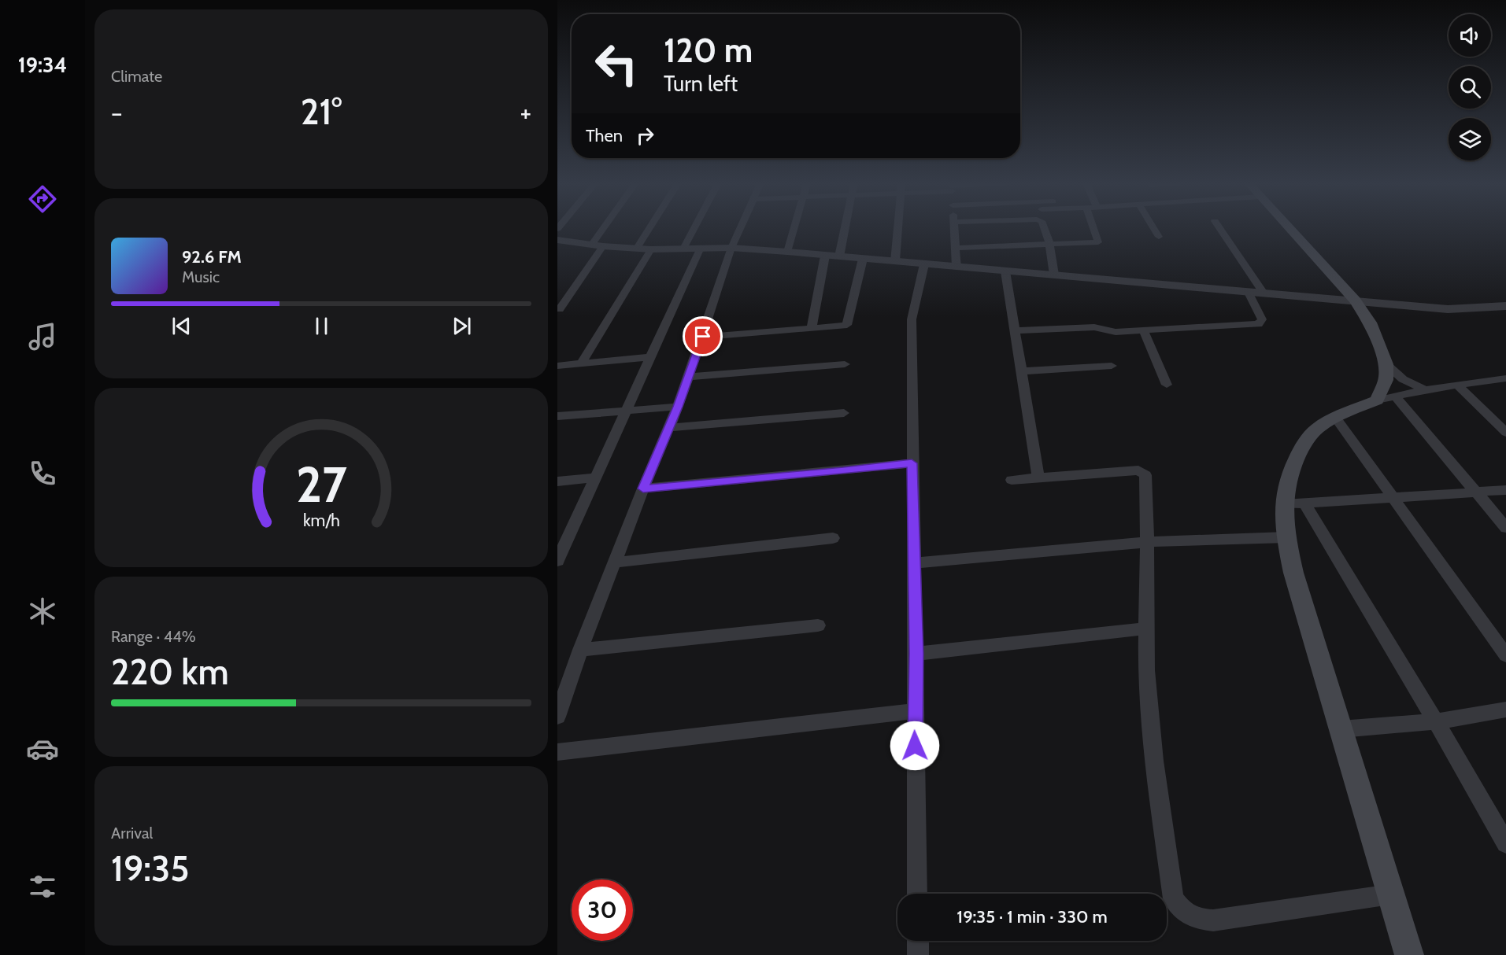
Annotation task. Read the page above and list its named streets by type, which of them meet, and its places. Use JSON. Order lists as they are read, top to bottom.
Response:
{
  "page": {
    "tabs": "19:34",
    "tile": [
      "Climate",
      ["Range · 44%", "220 km"],
      ["Arrival", "19:35"]
    ],
    "turn": ["120 m", "Turn left"],
    "heat": ["−", "21°", "+"],
    "then": "Then",
    "song": ["92.6 FM", "Music"],
    "limit": "30",
    "trip": "19:35 · 1 min · 330 m",
    "gauge": ["27", "km/h"]
  }
}
